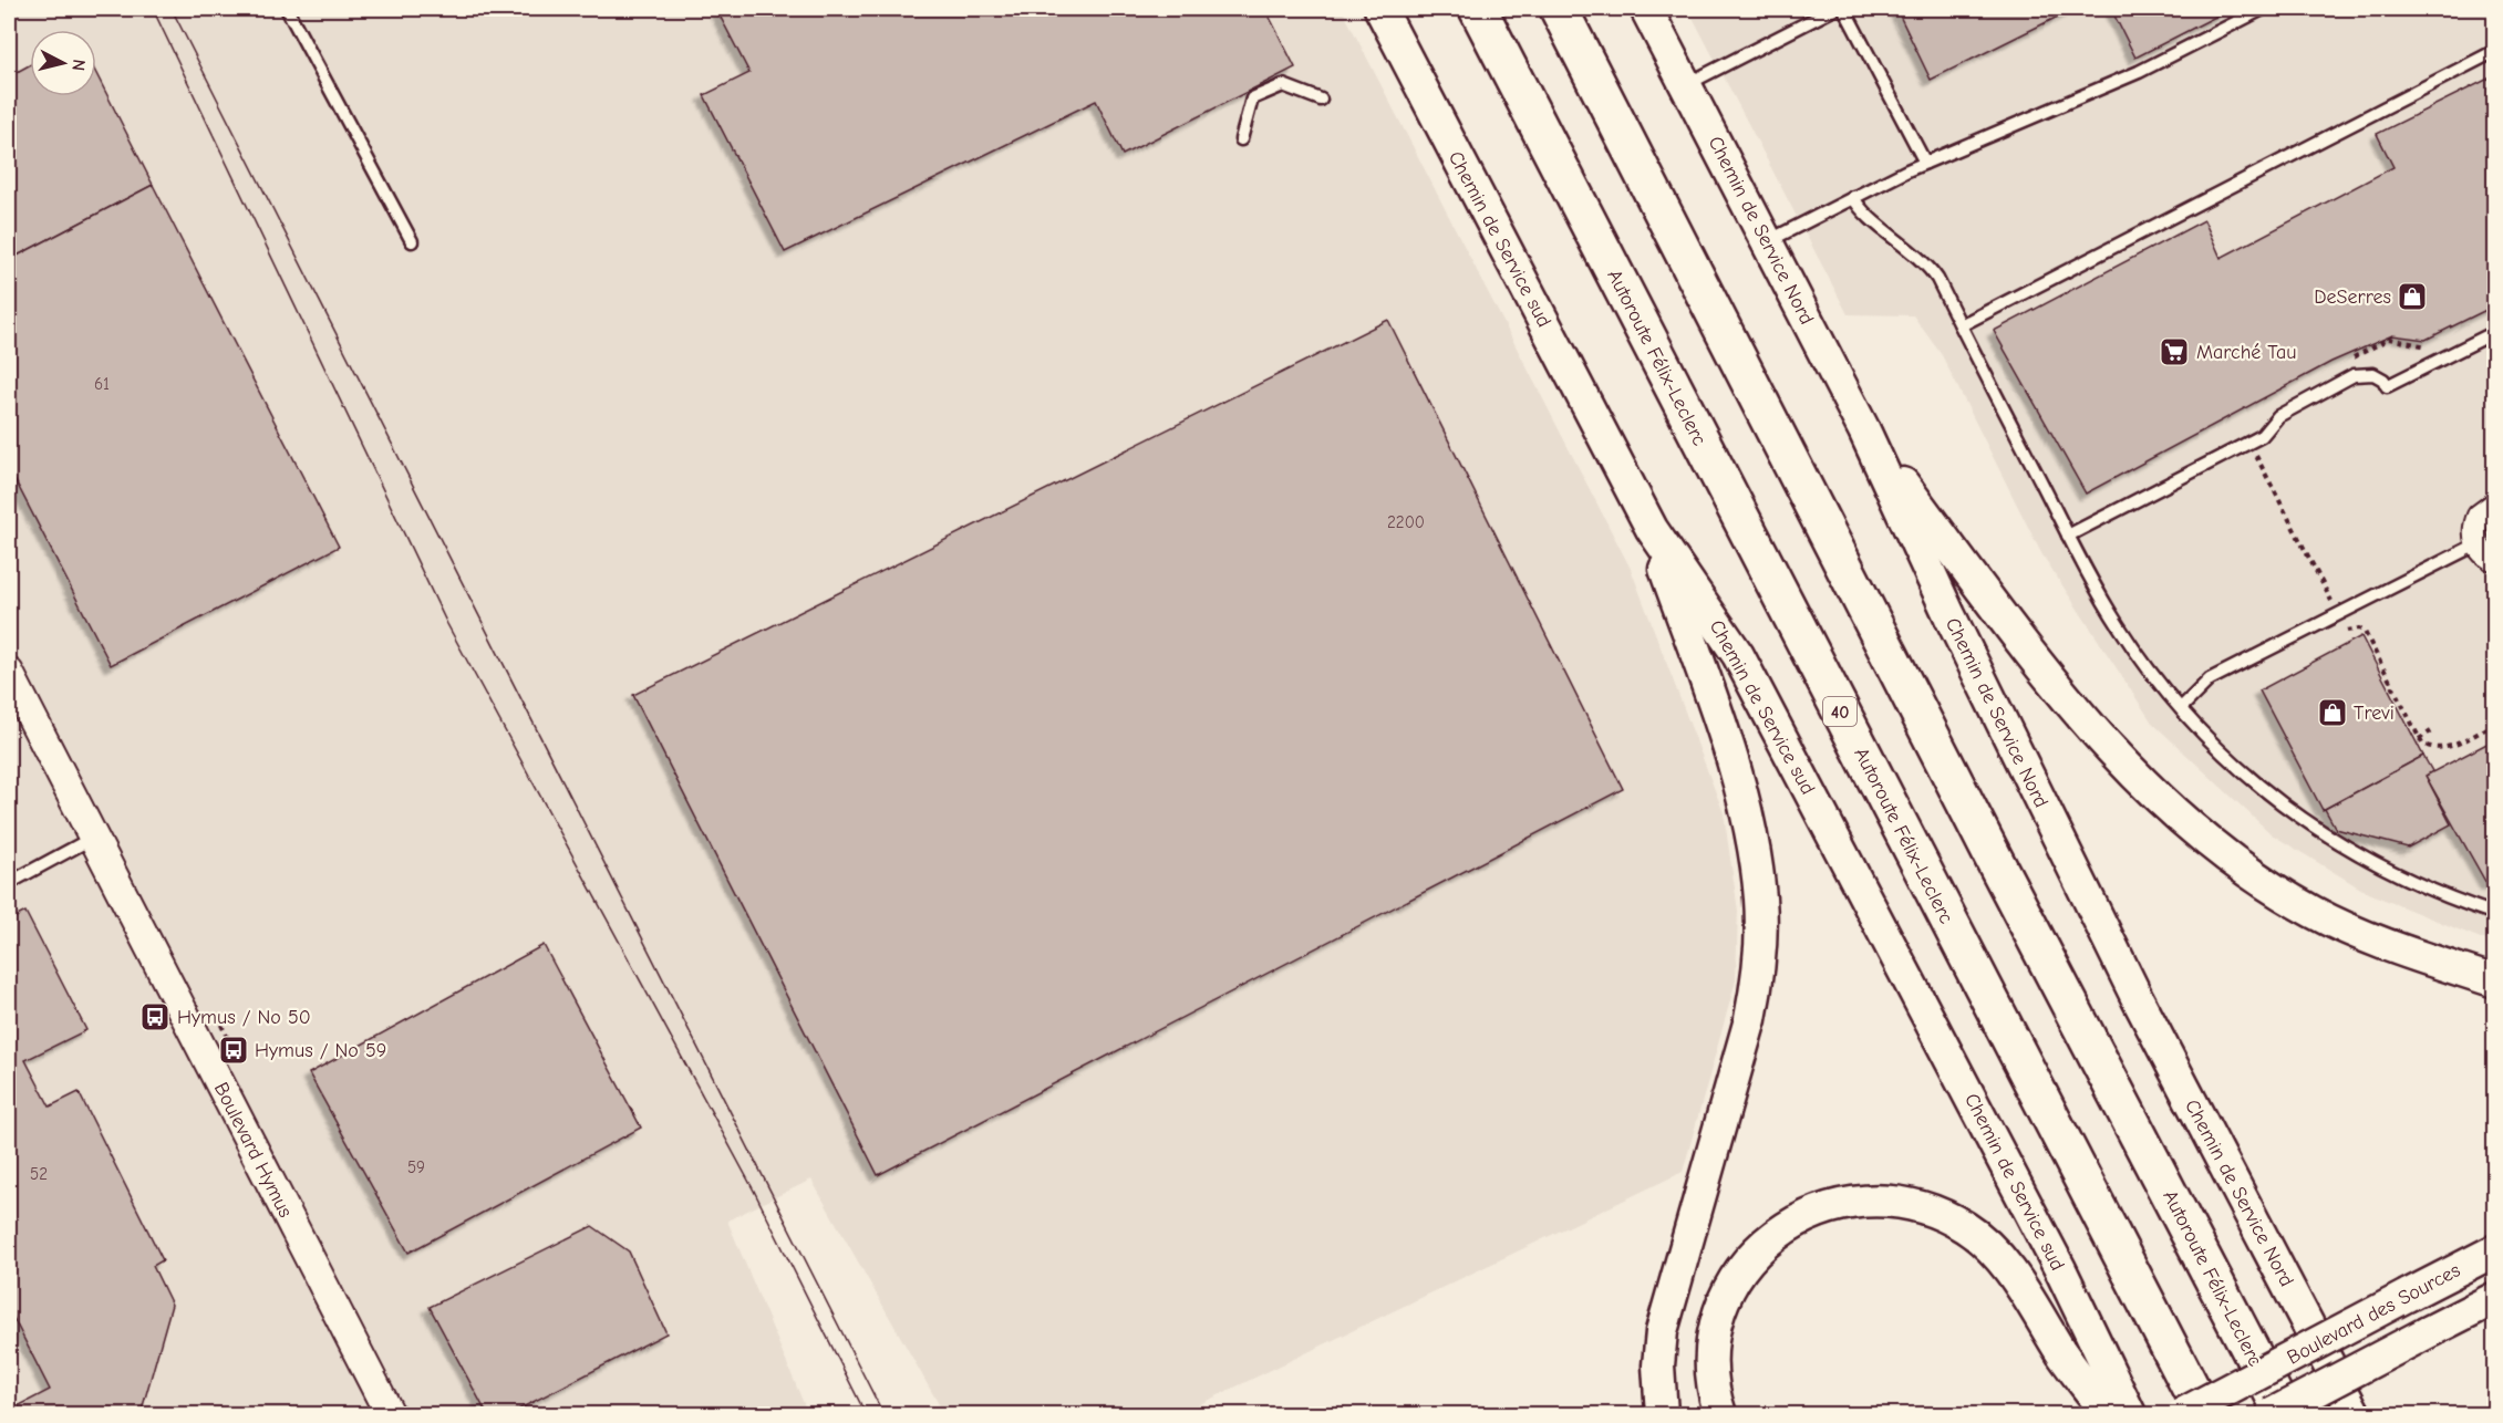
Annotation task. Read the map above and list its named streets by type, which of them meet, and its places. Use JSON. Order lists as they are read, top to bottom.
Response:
{
  "streets": {
    "highway": ["Autoroute Félix-Leclerc", "40"],
    "main road": ["Chemin de Service Nord", "Chemin de Service sud", "Boulevard des Sources"],
    "street": ["Boulevard Hymus"]
  },
  "places": {
    "shop": ["DeSerres", "Trevi"],
    "supermarket": ["Marché Tau"],
    "bus stop": ["Hymus / No 50", "Hymus / No 59"]
  },
  "house_numbers": [
    "61",
    "2200",
    "59",
    "52"
  ],
  "north": "right"
}
